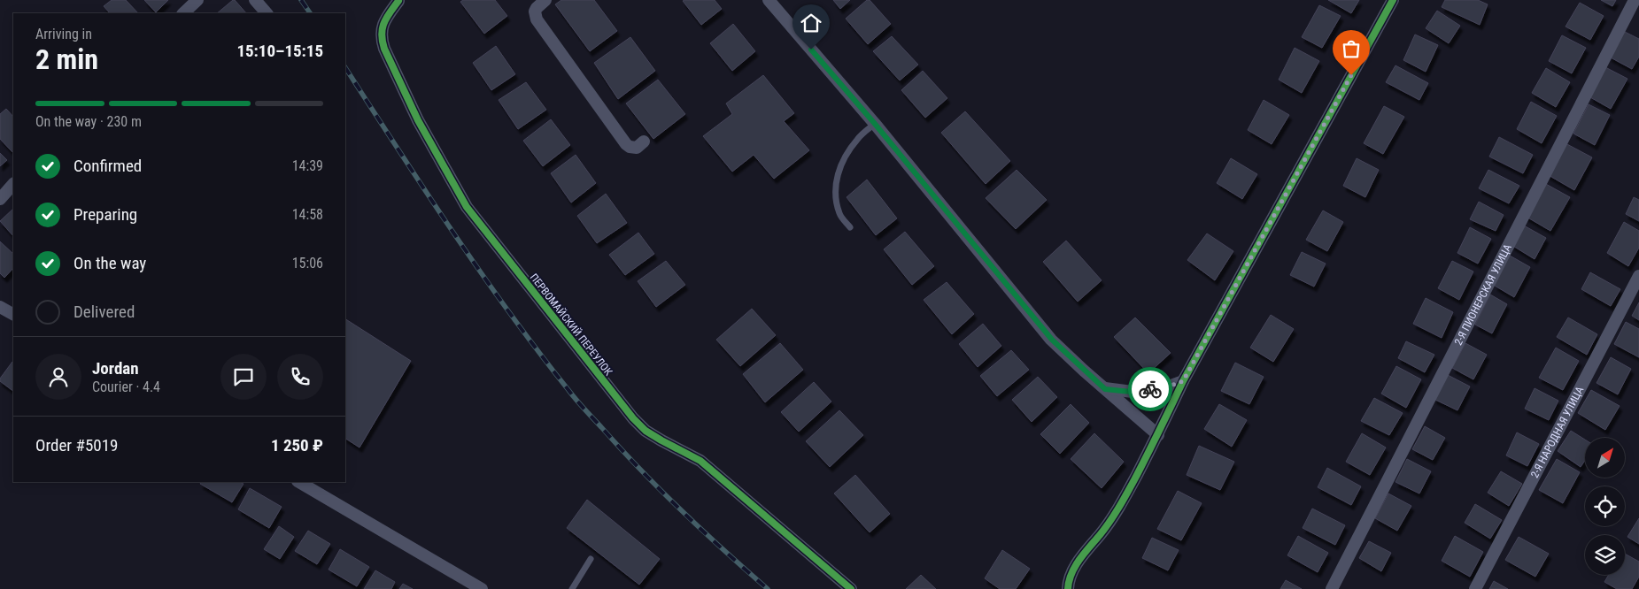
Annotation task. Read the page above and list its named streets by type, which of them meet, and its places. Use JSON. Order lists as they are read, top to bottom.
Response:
{
  "streets": {
    "street": ["2-Я ПИОНЕРСКАЯ УЛИЦА", "ПЕРВОМАЙСКИЙ ПЕРЕУЛОК", "2-Я НАРОДНАЯ УЛИЦА"]
  },
  "north": "top right",
  "page": {
    "heading": ["2 min", "Arriving in", "15:10–15:15"],
    "panel": [
      "Jordan",
      "Courier · 4.4",
      "Order #5019",
      "1 250 ₽"
    ],
    "bar": "On the way · 230 m",
    "list": [
      ["Confirmed", "14:39"],
      ["Preparing", "14:58"],
      ["On the way", "15:06"],
      "Delivered"
    ]
  }
}
